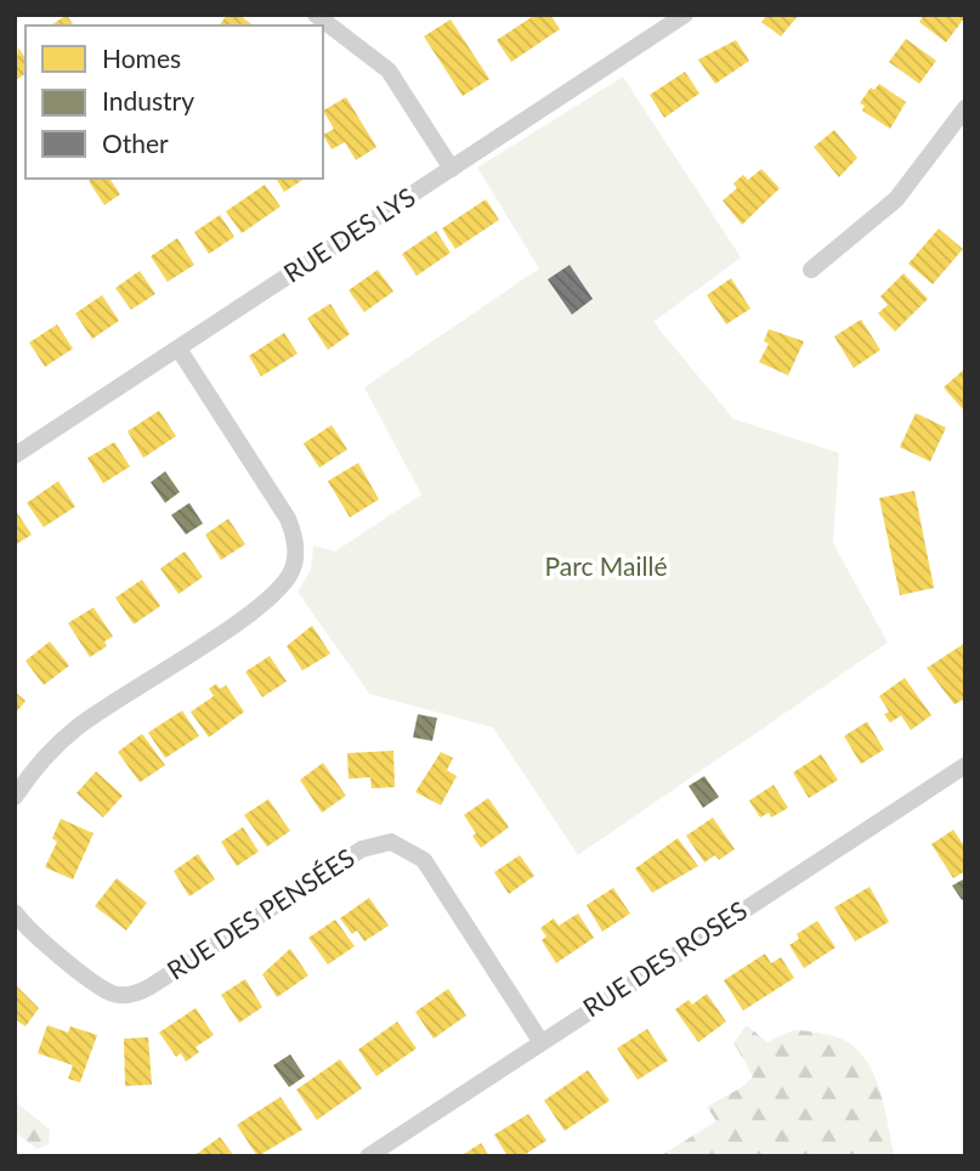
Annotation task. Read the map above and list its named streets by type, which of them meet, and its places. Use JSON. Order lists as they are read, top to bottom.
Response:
{
  "streets": {
    "street": ["RUE DES LYS", "RUE DES PENSÉES", "RUE DES ROSES"]
  },
  "crossings": [
    ["RUE DES PENSÉES", "RUE DES ROSES"]
  ],
  "parks": ["Parc Maillé"],
  "legend": ["Homes", "Industry", "Other"]
}
